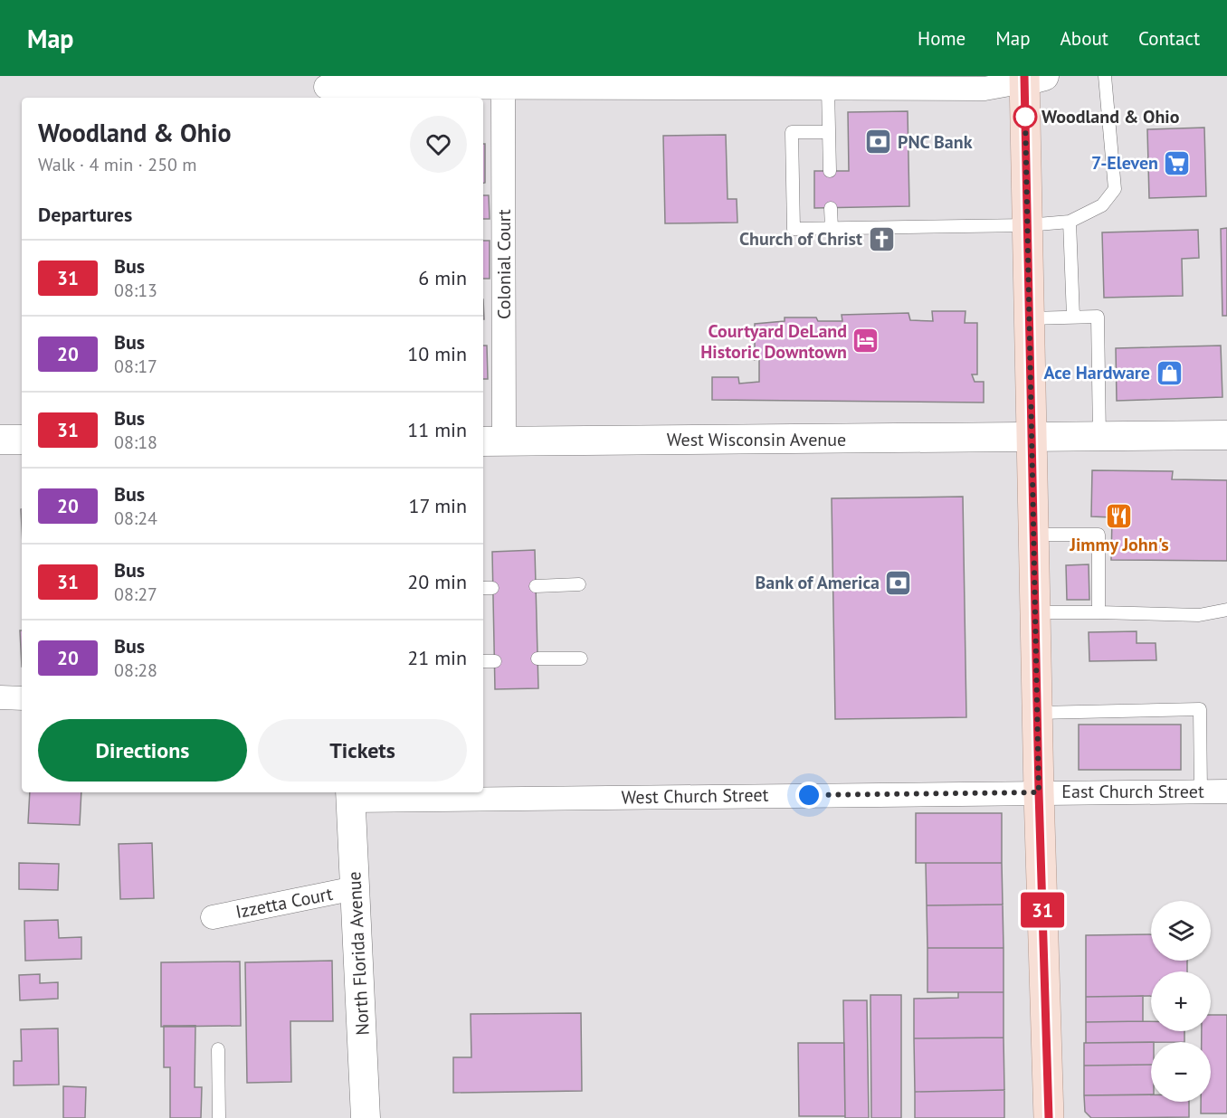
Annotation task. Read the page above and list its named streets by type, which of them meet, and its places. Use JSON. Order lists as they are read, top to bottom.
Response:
{
  "streets": {
    "street": [
      "Colonial Court",
      "West Wisconsin Avenue",
      "East Church Street",
      "West Church Street",
      "Izzetta Court",
      "North Florida Avenue"
    ]
  },
  "crossings": [
    ["Colonial Court", "West Wisconsin Avenue"],
    ["East Church Street", "West Church Street"],
    ["West Church Street", "North Florida Avenue"],
    ["Izzetta Court", "North Florida Avenue"]
  ],
  "places": {
    "other": ["Woodland & Ohio"],
    "bank": ["PNC Bank", "Bank of America"],
    "supermarket": ["7-Eleven"],
    "church": ["Church of Christ"],
    "hotel": ["Courtyard DeLand Historic Downtown"],
    "shop": ["Ace Hardware"],
    "restaurant": ["Jimmy John's"]
  },
  "lines": ["bus line 31"],
  "page": {
    "header": "Map",
    "nav": [
      "Home",
      "Map",
      "About",
      "Contact"
    ],
    "on_map": "31",
    "heading": [
      ["Woodland & Ohio", "Walk · 4 min · 250 m"],
      "Departures"
    ],
    "list": [
      {
        "mark": "31",
        "name": "Bus",
        "note": "08:13",
        "value": "6 min"
      },
      {
        "mark": "20",
        "name": "Bus",
        "note": "08:17",
        "value": "10 min"
      },
      {
        "mark": "31",
        "name": "Bus",
        "note": "08:18",
        "value": "11 min"
      },
      {
        "mark": "20",
        "name": "Bus",
        "note": "08:24",
        "value": "17 min"
      },
      {
        "mark": "31",
        "name": "Bus",
        "note": "08:27",
        "value": "20 min"
      },
      {
        "mark": "20",
        "name": "Bus",
        "note": "08:28",
        "value": "21 min"
      }
    ],
    "buttons": ["Directions", "Tickets"],
    "map_buttons": ["+", "−"]
  }
}
